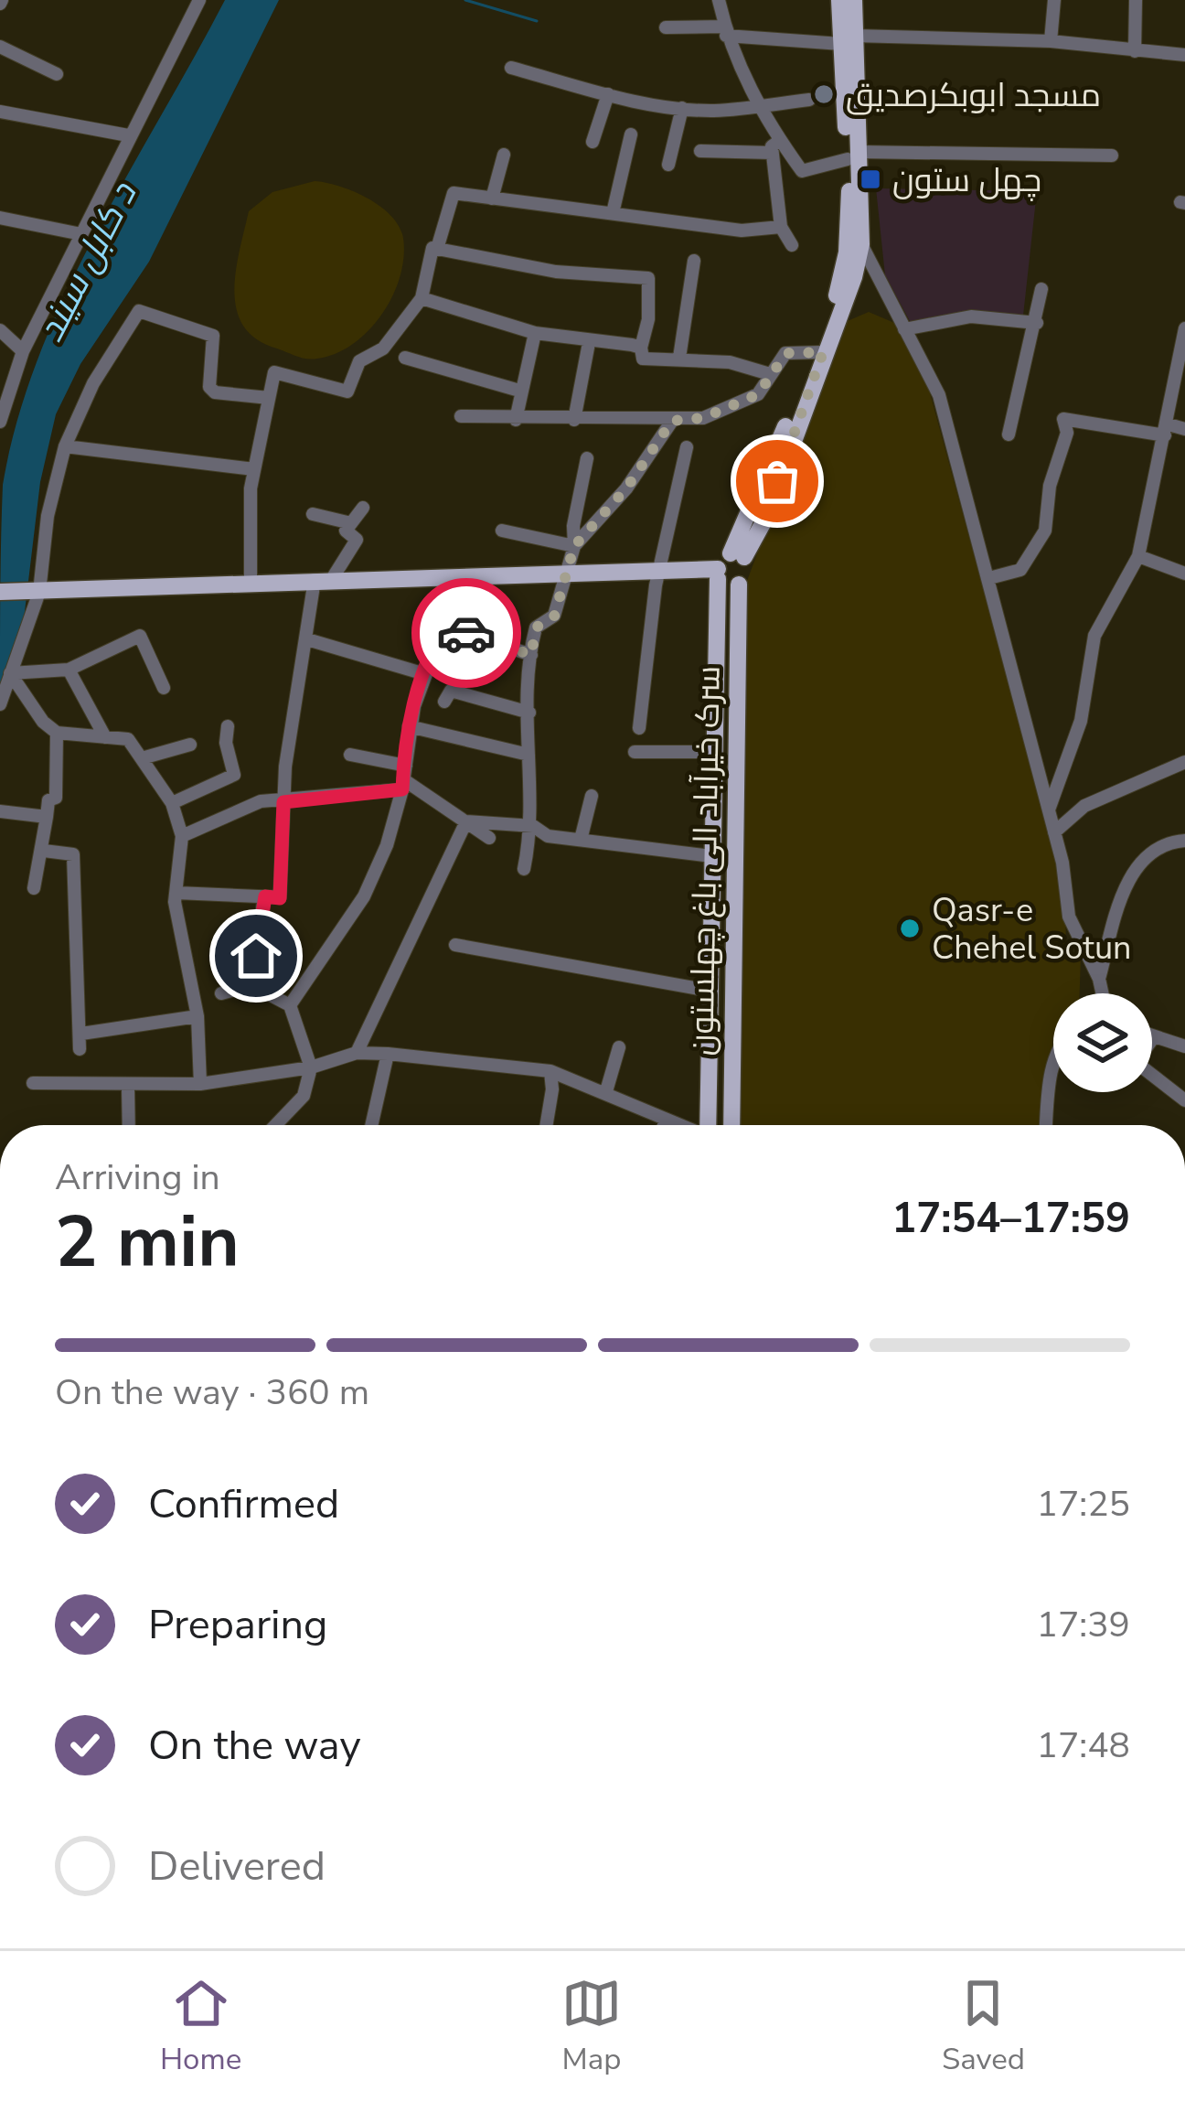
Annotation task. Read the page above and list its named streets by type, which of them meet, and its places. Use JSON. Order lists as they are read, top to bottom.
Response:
{
  "streets": {
    "main road": ["سرک خیرآباد الی باغ چهلستون"]
  },
  "water": ["د کابل سيند"],
  "places": {
    "other": ["مسجد ابوبکرصدیق", "Qasr-e Chehel Sotun"],
    "transit": ["چهل ستون"]
  },
  "page": {
    "heading": ["2 min", "Arriving in", "17:54–17:59"],
    "bar": "On the way · 360 m",
    "list": [
      ["Confirmed", "17:25"],
      ["Preparing", "17:39"],
      ["On the way", "17:48"],
      "Delivered"
    ],
    "tabs": ["Home", "Map", "Saved"]
  }
}
